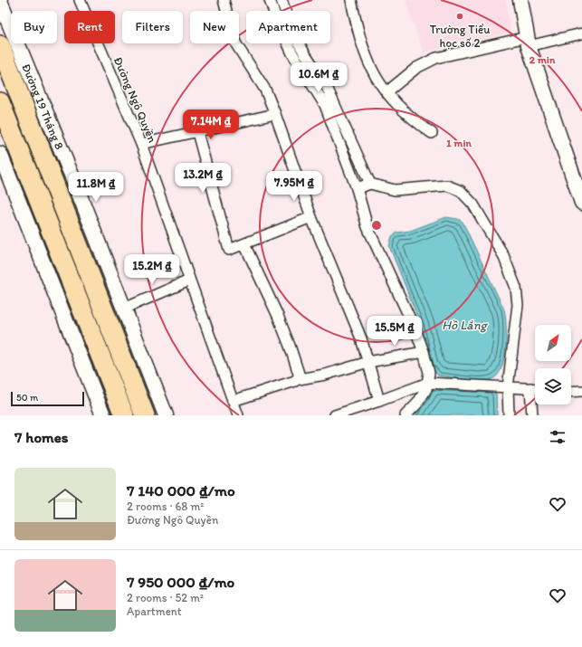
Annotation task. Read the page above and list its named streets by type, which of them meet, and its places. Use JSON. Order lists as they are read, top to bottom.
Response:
{
  "streets": {
    "highway": ["Đường 19 Tháng 8"],
    "street": ["Đường Ngô Quyền"]
  },
  "water": ["Hồ Lắng"],
  "places": ["Trường Tiểu học số 2"],
  "scale_bar": "50 m",
  "north": "top right",
  "page": {
    "chip": [
      "Buy",
      "Rent",
      "Filters",
      "New",
      "Apartment"
    ],
    "price": [
      "10.6M ₫",
      "7.14M ₫",
      "13.2M ₫",
      "7.95M ₫",
      "11.8M ₫",
      "15.2M ₫",
      "15.5M ₫"
    ],
    "scale": "50 m",
    "heading": "7 homes",
    "list": [
      {
        "name": "7 140 000 ₫/mo",
        "note": "2 rooms · 68 m² · Đường Ngô Quyền"
      },
      {
        "name": "7 950 000 ₫/mo",
        "note": "2 rooms · 52 m² · Apartment"
      }
    ]
  },
  "rings": ["2 min", "1 min"]
}
